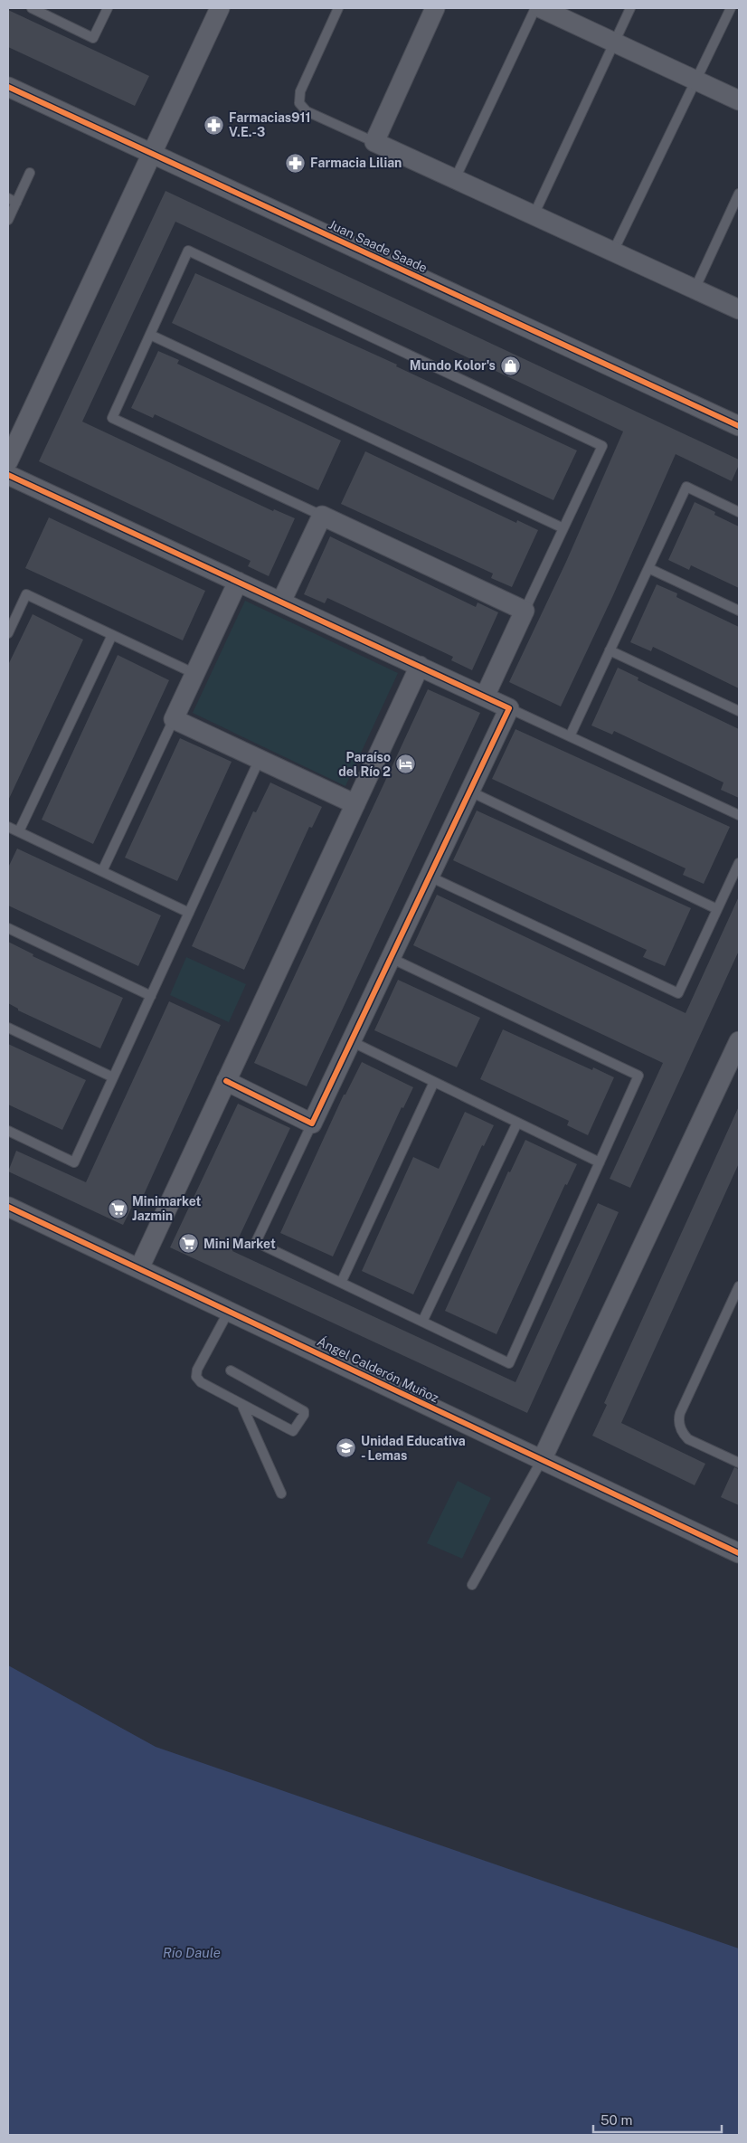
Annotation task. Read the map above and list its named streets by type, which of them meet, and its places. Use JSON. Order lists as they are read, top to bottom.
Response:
{
  "streets": {
    "street": ["Juan Saade Saade", "Ángel Calderón Muñoz"]
  },
  "water": ["Río Daule"],
  "places": {
    "pharmacy": ["Farmacias911 V.E.-3", "Farmacia Lilian"],
    "shop": ["Mundo Kolor's"],
    "hotel": ["Paraíso del Río 2"],
    "supermarket": ["Minimarket Jazmin", "Mini Market"],
    "school or university": ["Unidad Educativa - Lemas"]
  },
  "scale_bar": "50 m"
}
